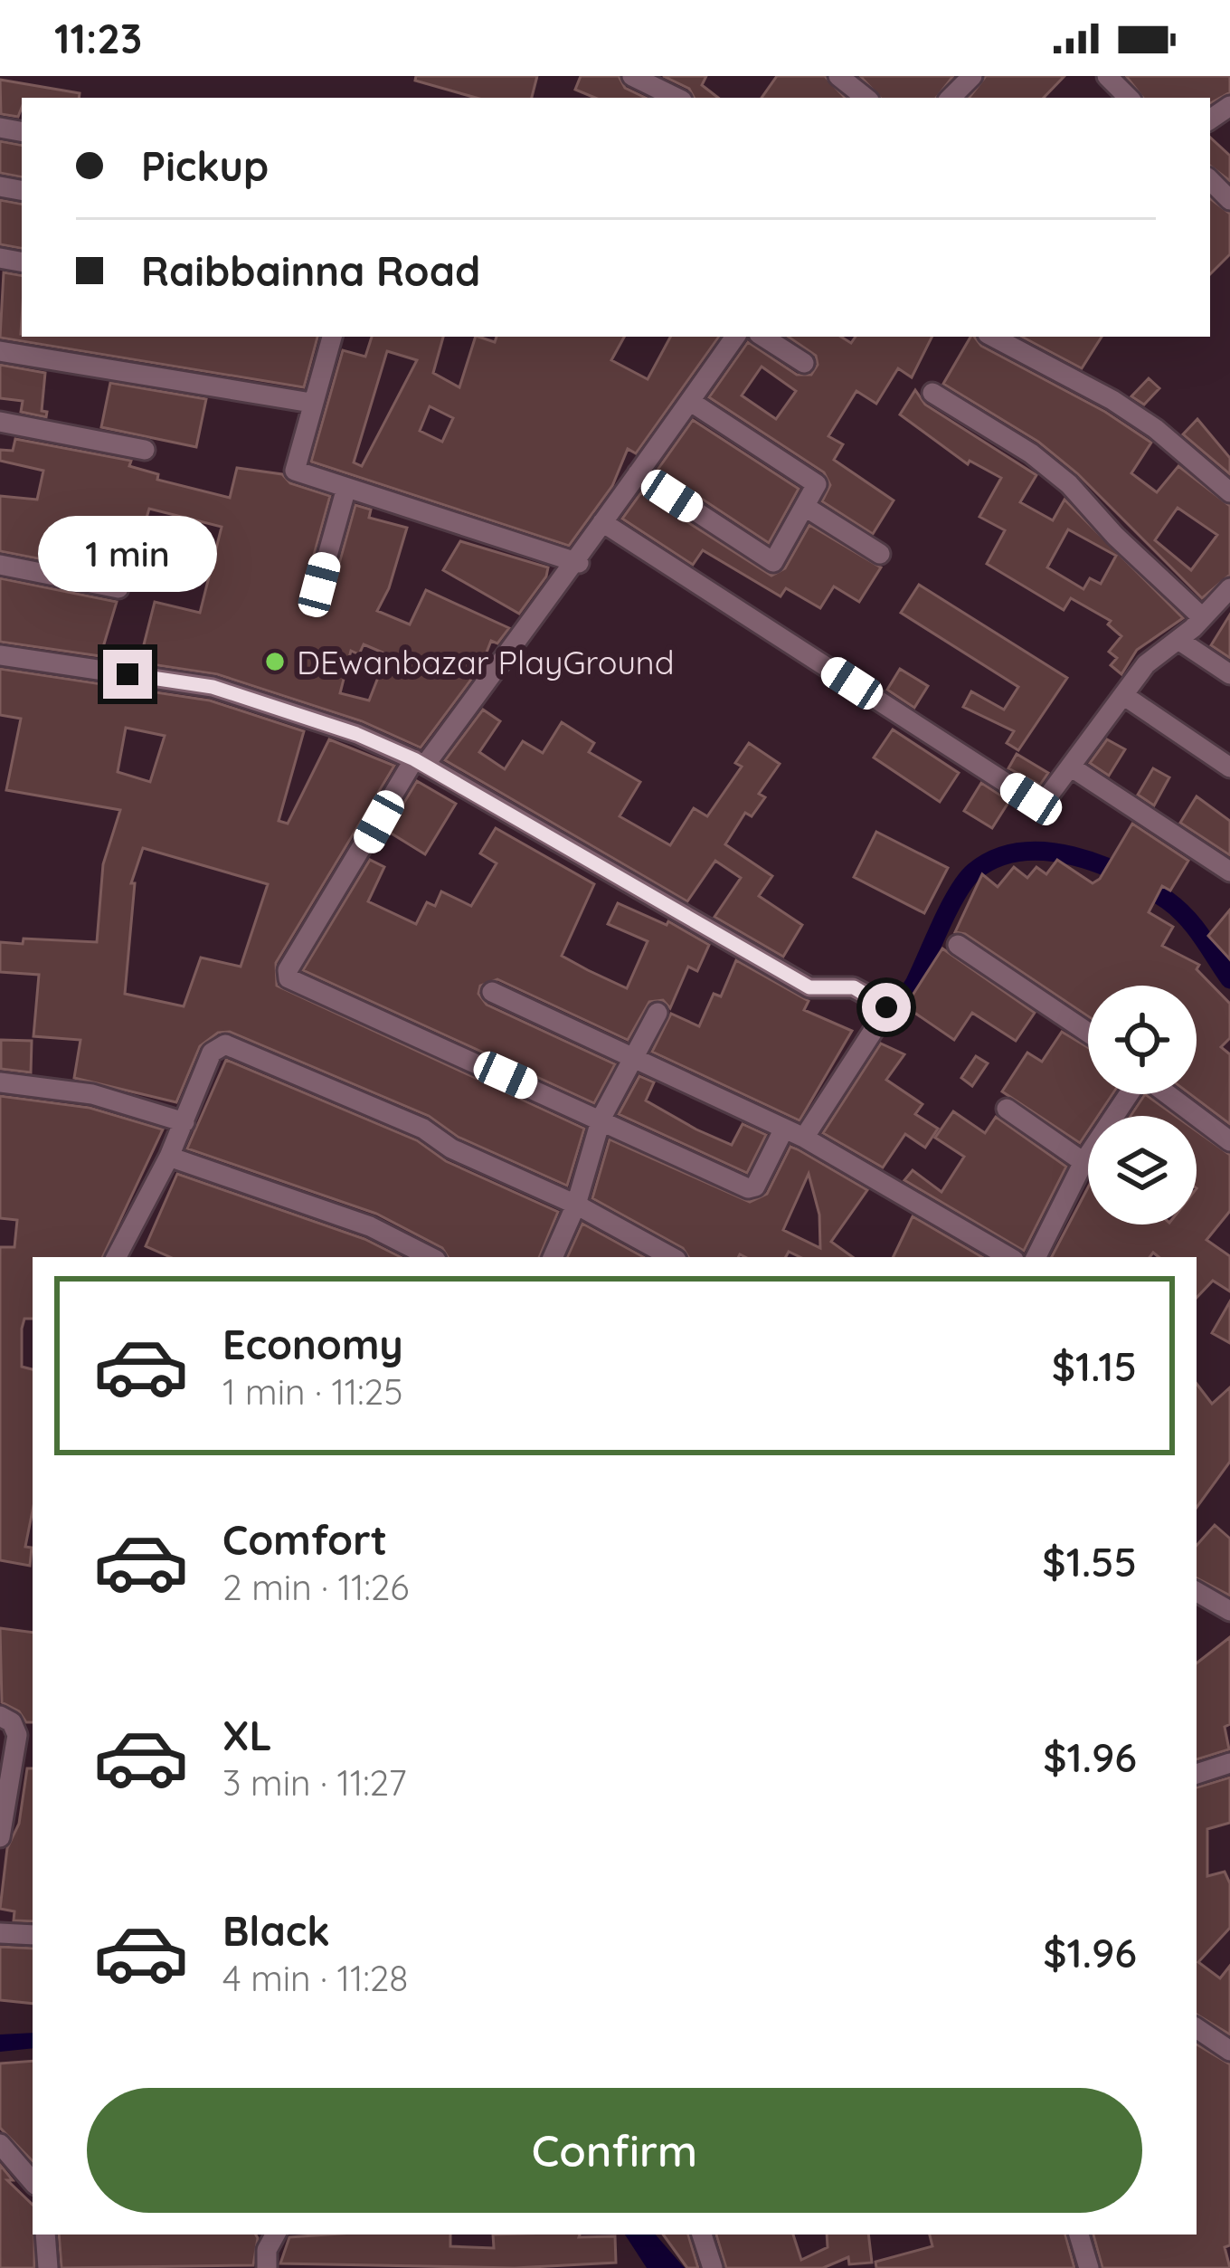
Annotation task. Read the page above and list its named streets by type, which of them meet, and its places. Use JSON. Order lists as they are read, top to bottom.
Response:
{
  "places": ["DEwanbazar PlayGround"],
  "page": {
    "status": "11:23",
    "banner": ["Pickup", "Raibbainna Road"],
    "bubble": "1 min",
    "list": [
      {
        "name": "Economy",
        "note": "1 min · 11:25",
        "value": "$1.15"
      },
      {
        "name": "Comfort",
        "note": "2 min · 11:26",
        "value": "$1.55"
      },
      {
        "name": "XL",
        "note": "3 min · 11:27",
        "value": "$1.96"
      },
      {
        "name": "Black",
        "note": "4 min · 11:28",
        "value": "$1.96"
      }
    ],
    "buttons": "Confirm"
  }
}
